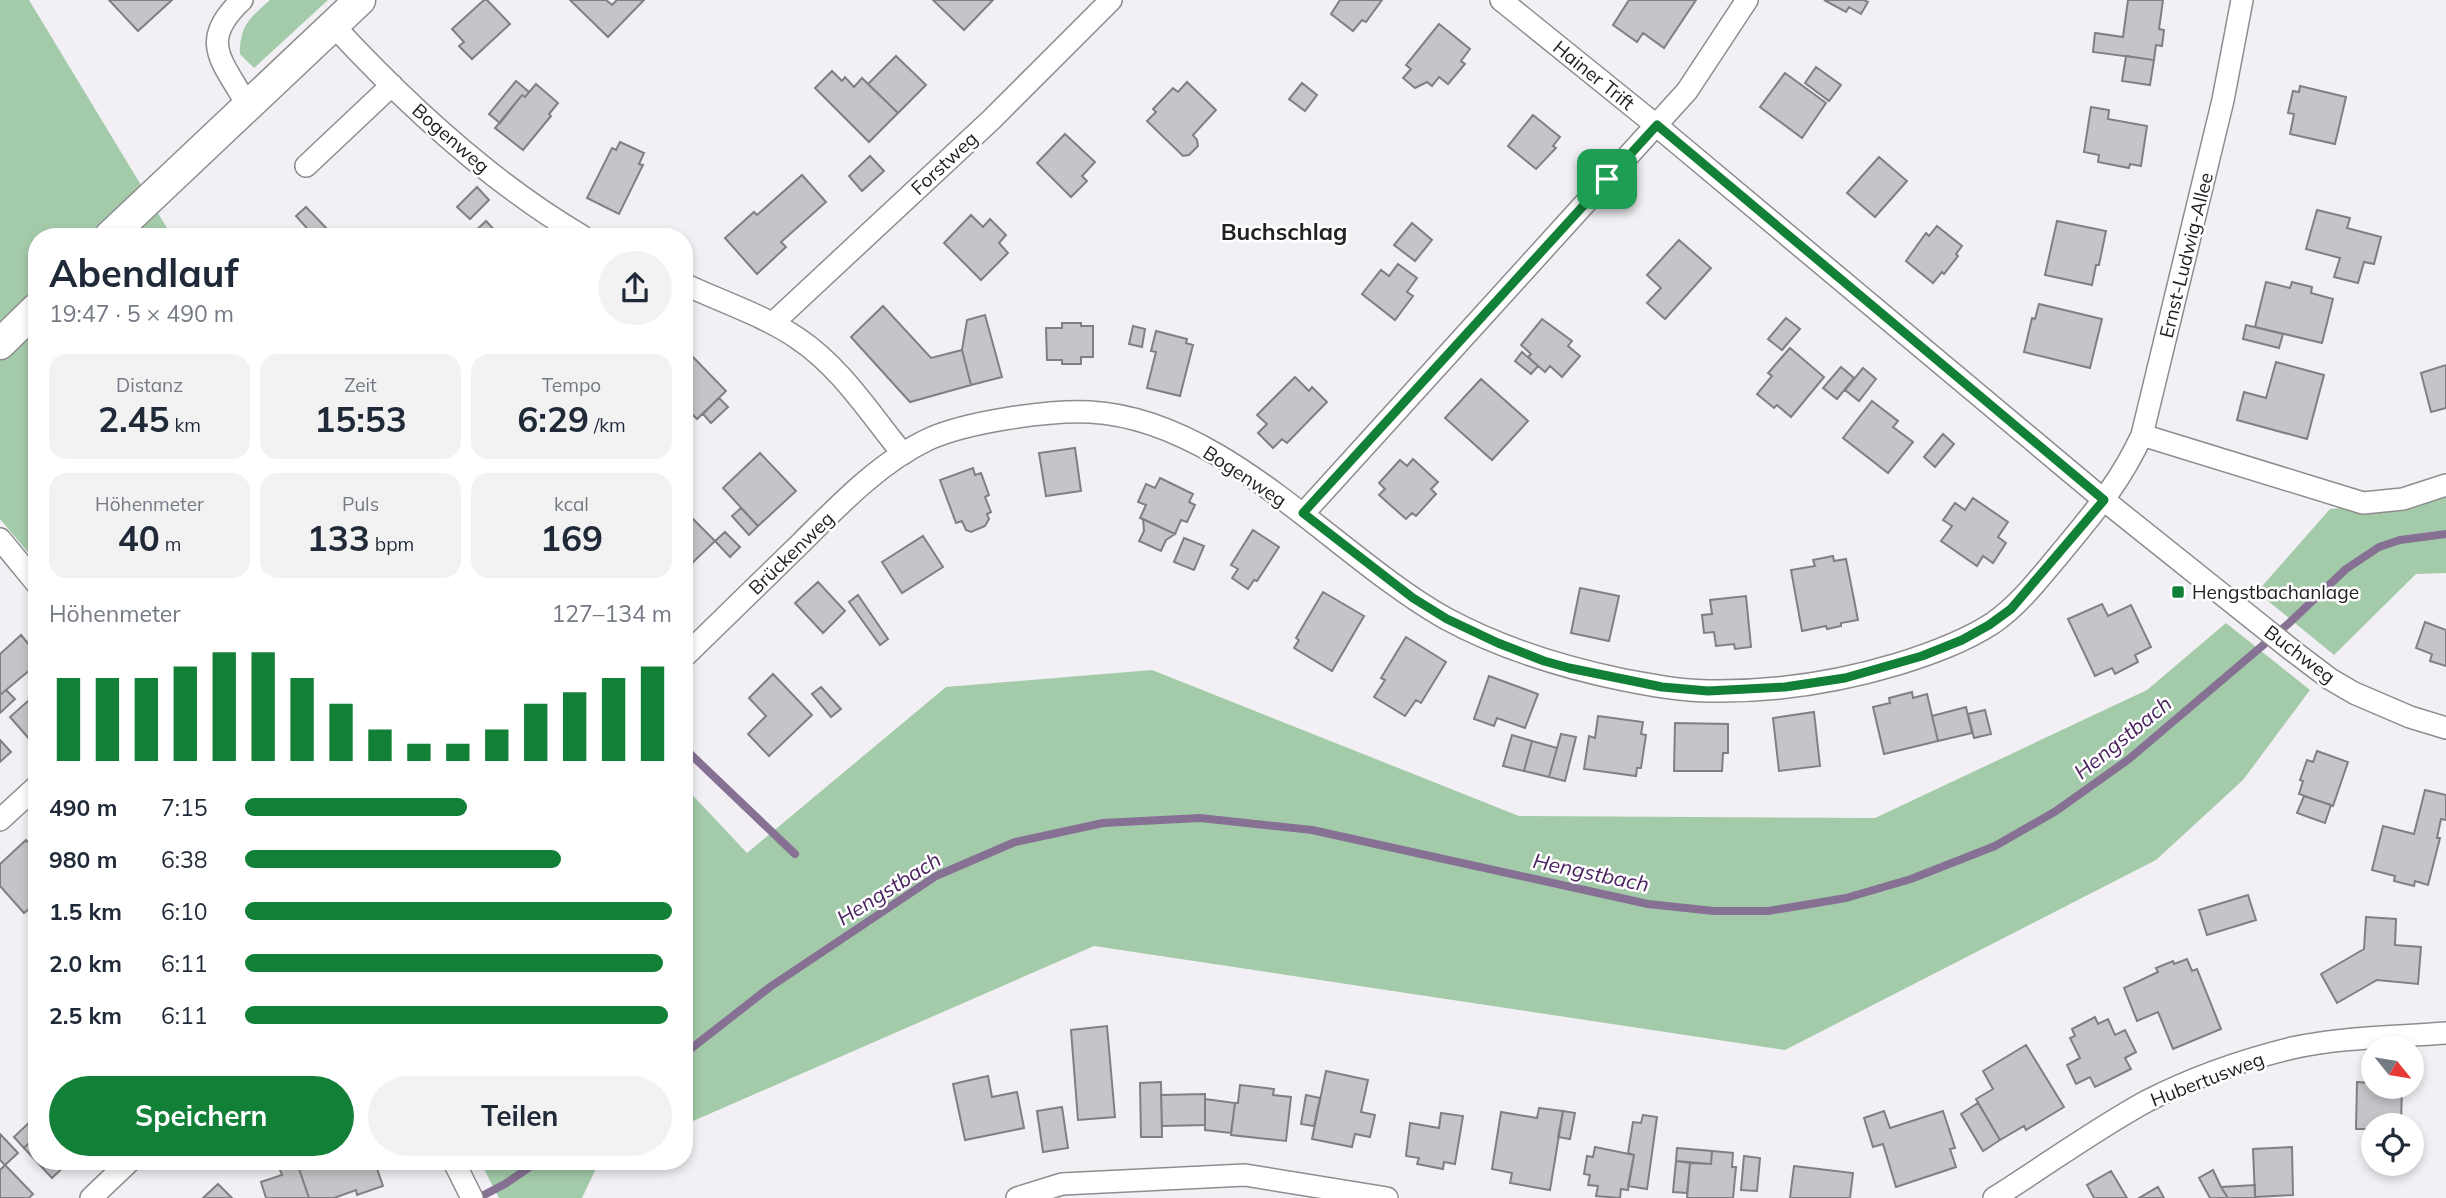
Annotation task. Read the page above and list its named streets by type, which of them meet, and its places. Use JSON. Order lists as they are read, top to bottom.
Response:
{
  "streets": {
    "street": [
      "Hainer Trift",
      "Bogenweg",
      "Forstweg",
      "Ernst-Ludwig-Allee",
      "Brückenweg",
      "Buchweg",
      "Hubertusweg"
    ]
  },
  "crossings": [
    ["Hainer Trift", "Bogenweg"],
    ["Hainer Trift", "Ernst-Ludwig-Allee"],
    ["Hainer Trift", "Buchweg"],
    ["Bogenweg", "Ernst-Ludwig-Allee"],
    ["Bogenweg", "Brückenweg"],
    ["Bogenweg", "Buchweg"],
    ["Ernst-Ludwig-Allee", "Buchweg"]
  ],
  "districts": ["Buchschlag"],
  "water": ["Hengstbach"],
  "places": {
    "transit": ["Hengstbachanlage"]
  },
  "north": "bottom right",
  "page": {
    "heading": ["Abendlauf", "19:47 · 5 × 490 m"],
    "stats": [
      ["Distanz", "2.45 km"],
      ["Zeit", "15:53"],
      ["Tempo", "6:29 /km"],
      ["Höhenmeter", "40 m"],
      ["Puls", "133 bpm"],
      ["kcal", "169"]
    ],
    "chart": ["Höhenmeter", "127–134 m"],
    "list": [
      {
        "name": "490 m",
        "note": "7:15"
      },
      {
        "name": "980 m",
        "note": "6:38"
      },
      {
        "name": "1.5 km",
        "note": "6:10"
      },
      {
        "name": "2.0 km",
        "note": "6:11"
      },
      {
        "name": "2.5 km",
        "note": "6:11"
      }
    ],
    "buttons": ["Speichern", "Teilen"]
  }
}
